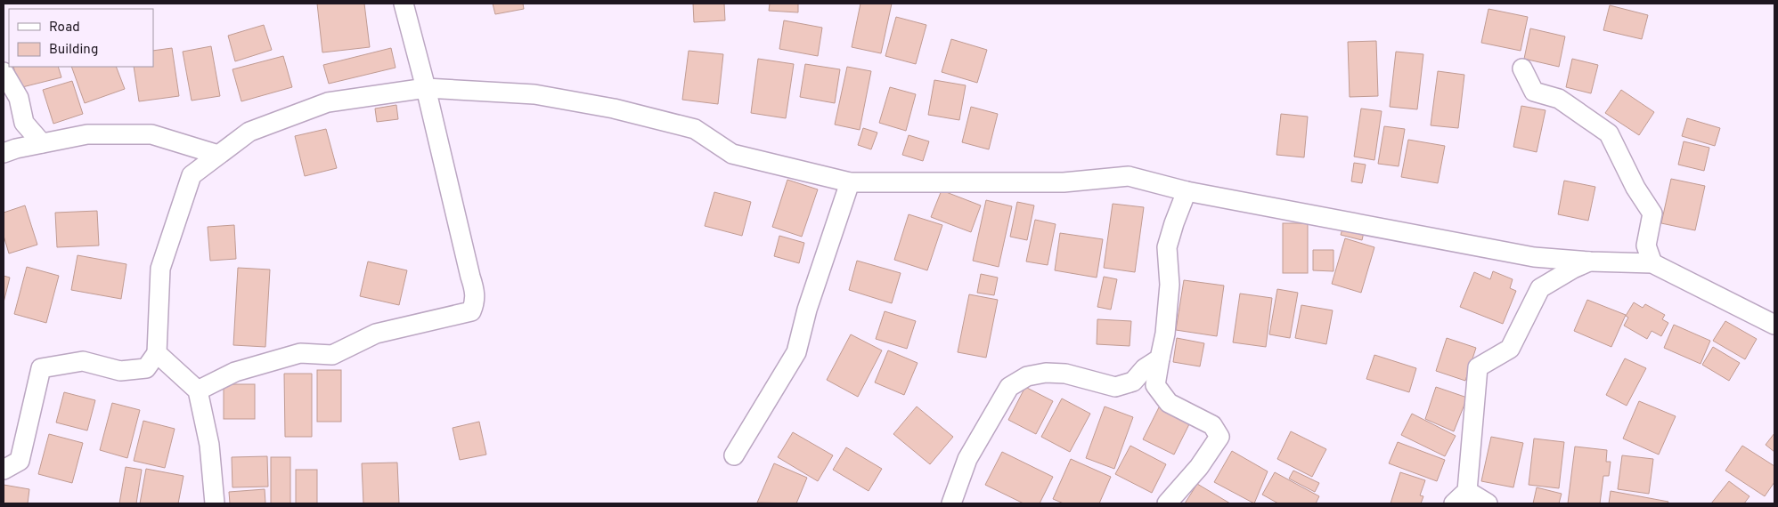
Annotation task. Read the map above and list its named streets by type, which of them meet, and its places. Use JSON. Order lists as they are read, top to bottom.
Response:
{
  "legend": ["Road", "Building"]
}
